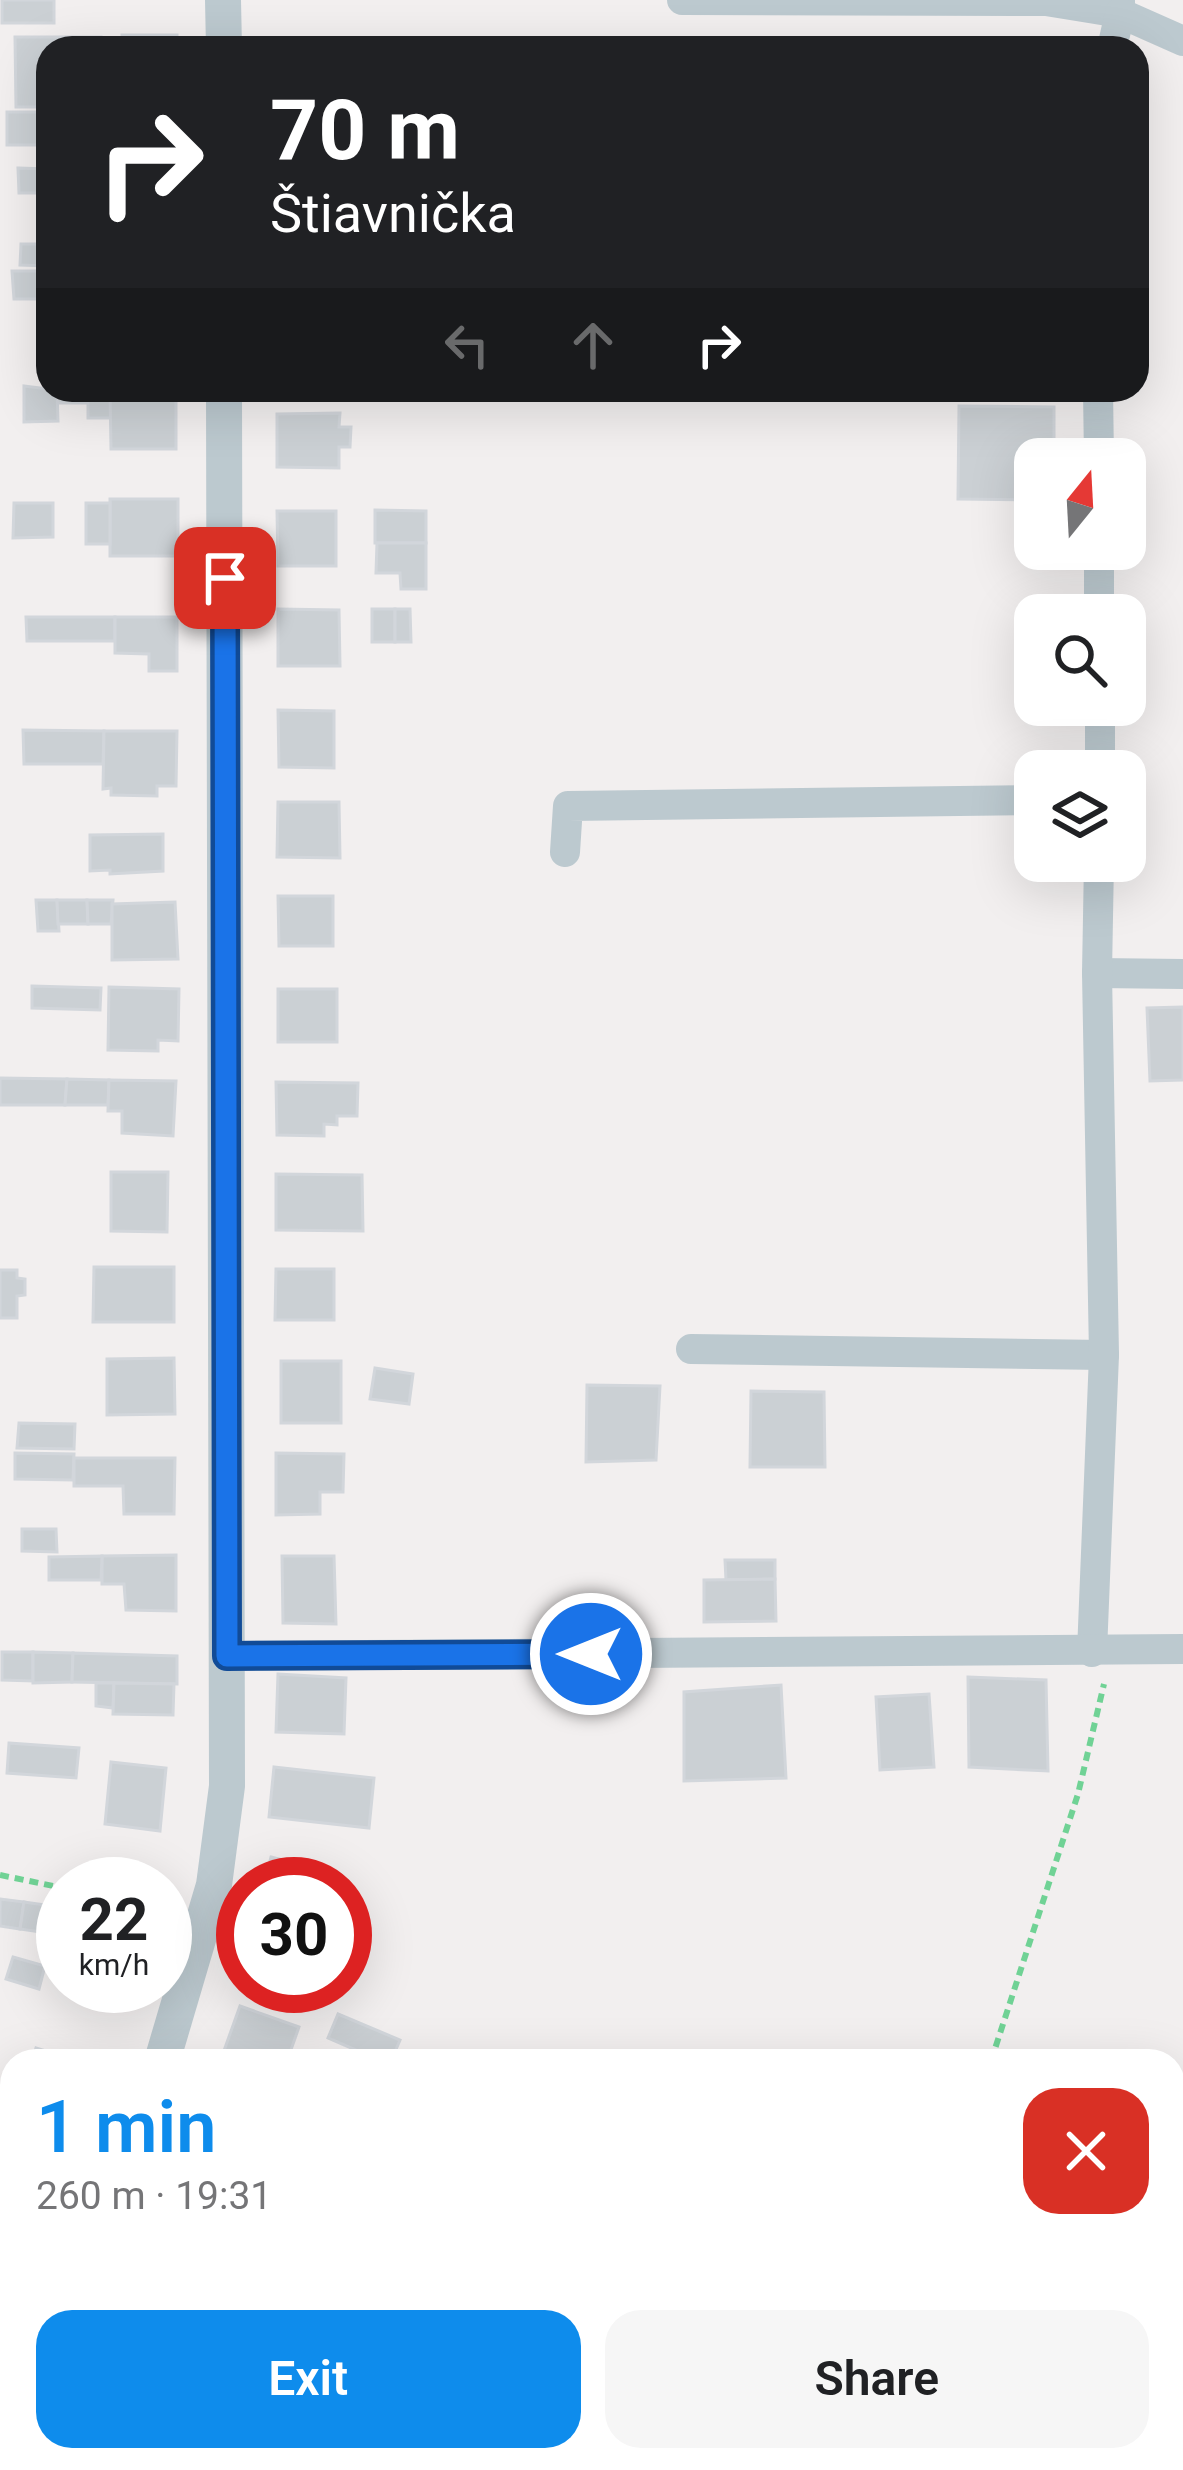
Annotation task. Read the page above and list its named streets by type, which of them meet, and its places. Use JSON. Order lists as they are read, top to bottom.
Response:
{
  "north": "top",
  "page": {
    "turn": ["70 m", "Štiavnička"],
    "speed": "22 km/h",
    "limit": "30",
    "heading": ["1 min", "260 m · 19:31"],
    "buttons": ["Exit", "Share"]
  }
}
